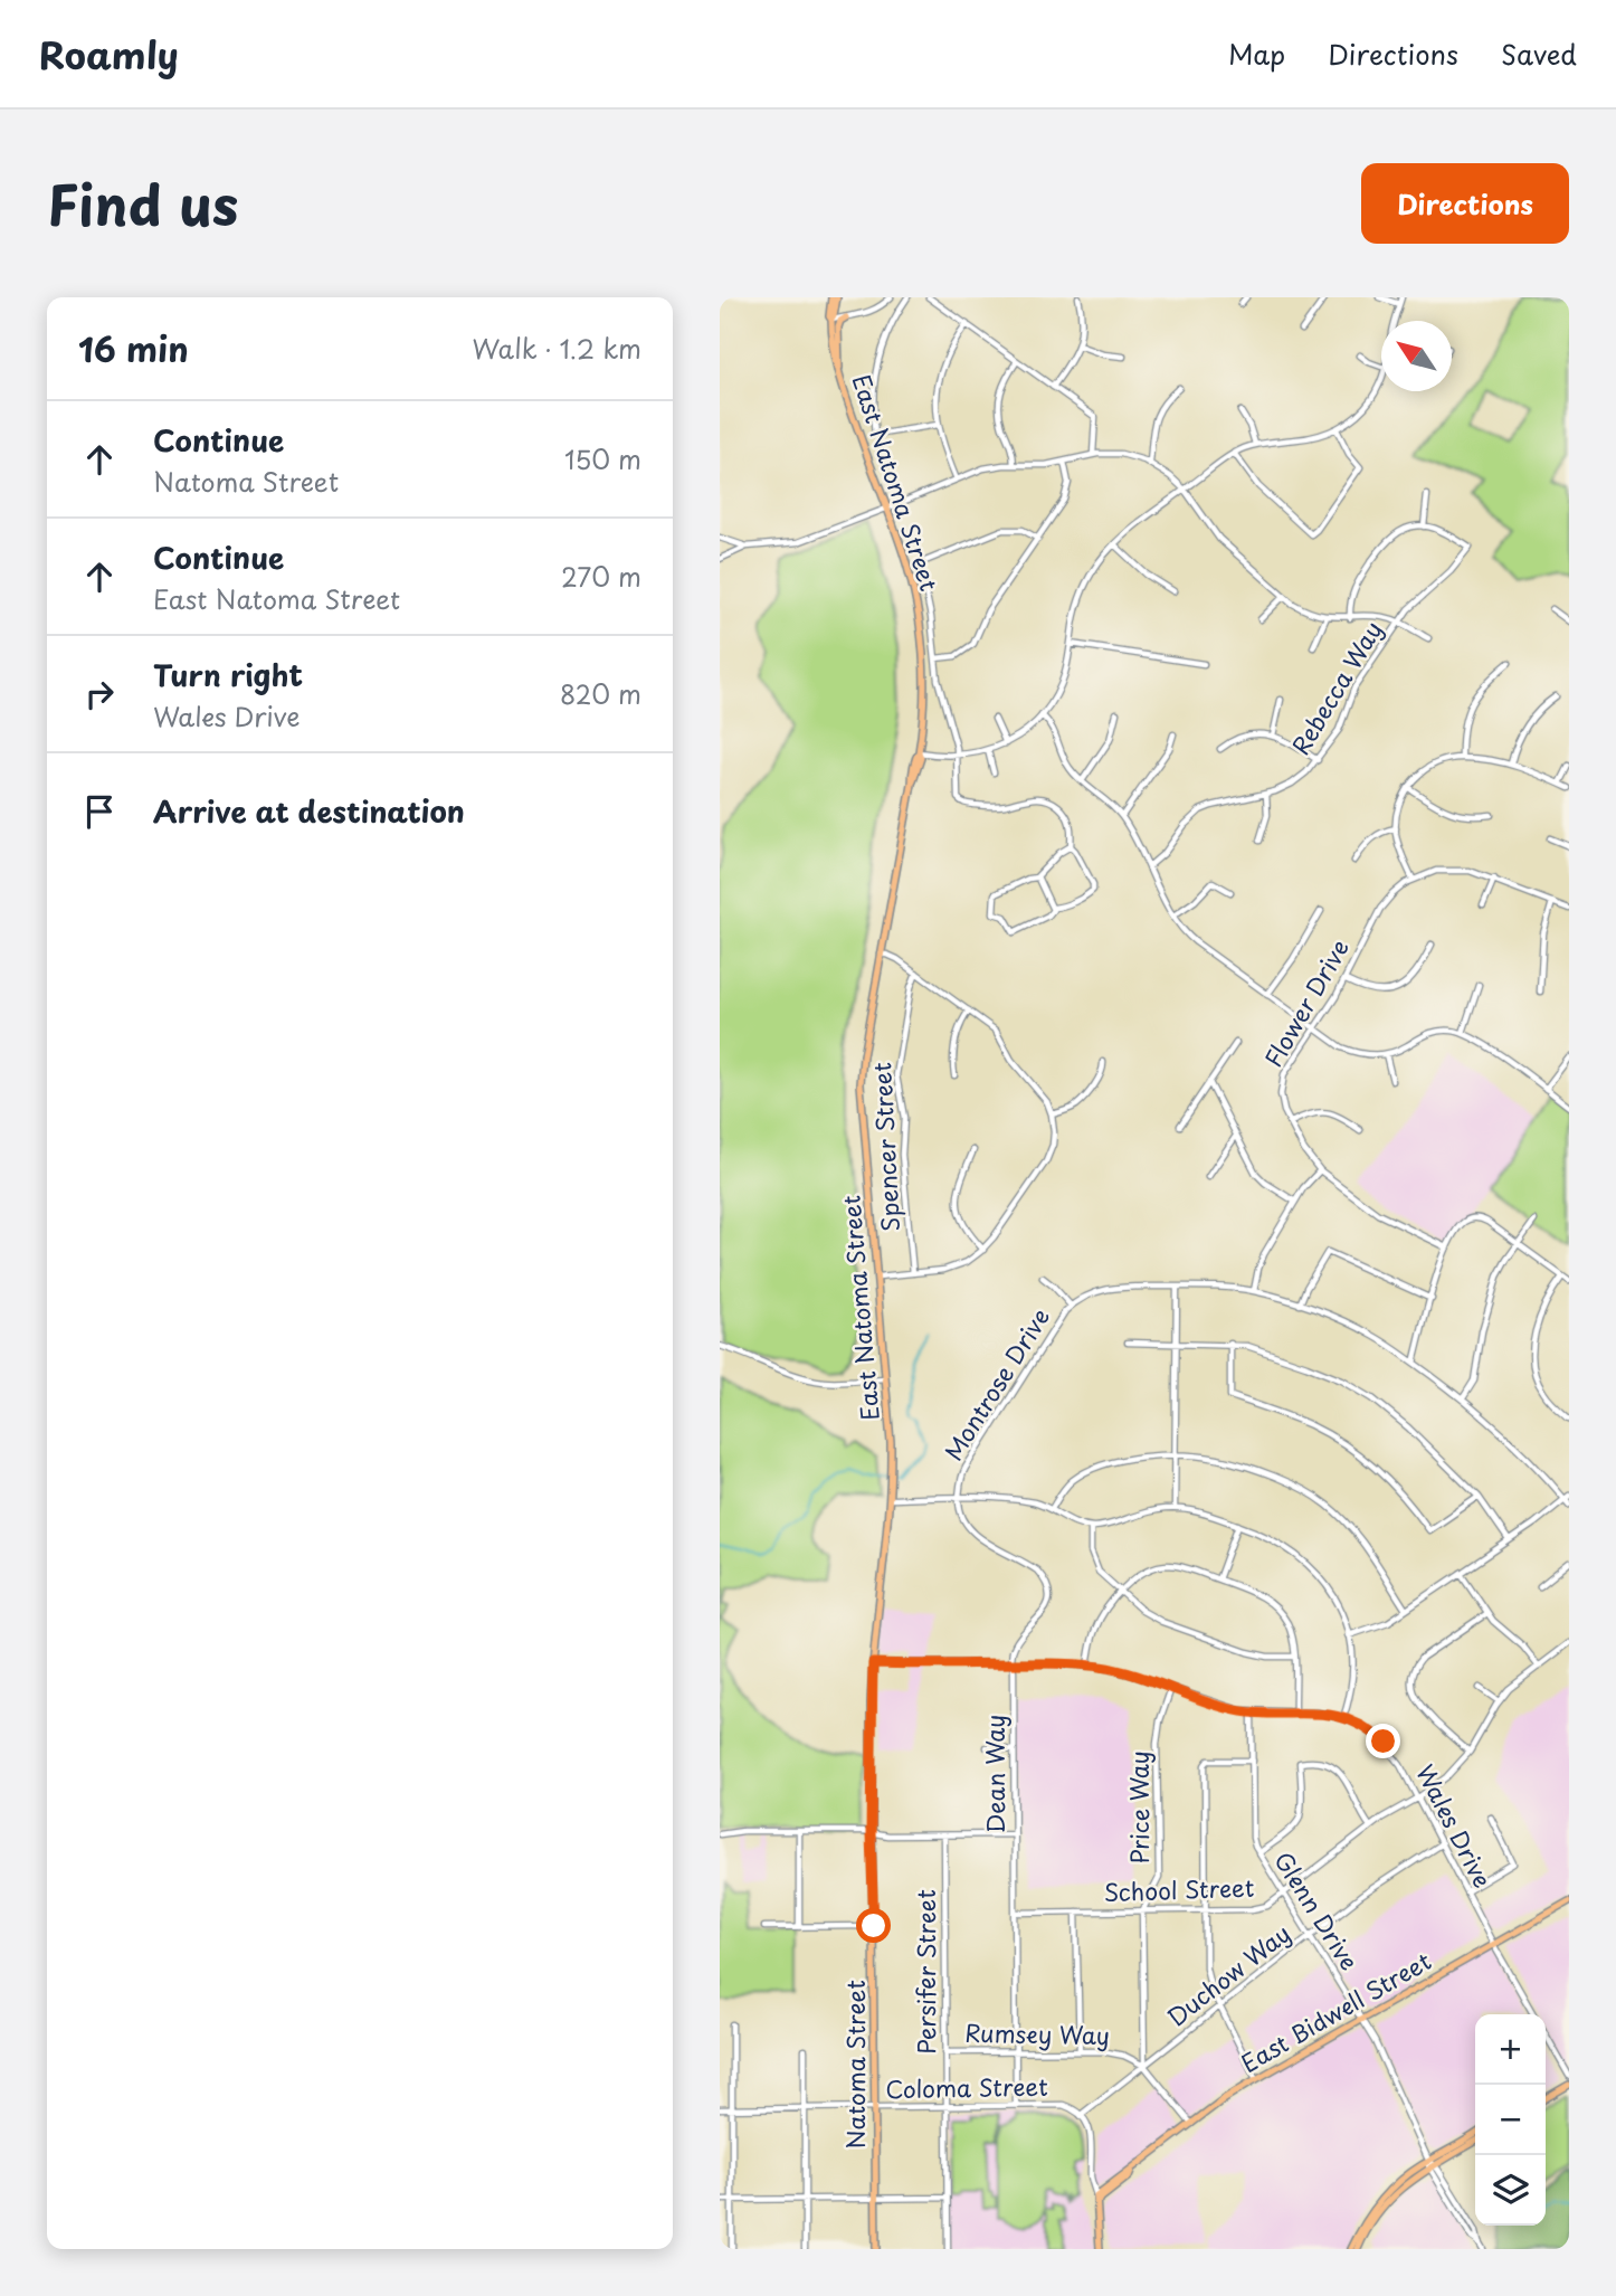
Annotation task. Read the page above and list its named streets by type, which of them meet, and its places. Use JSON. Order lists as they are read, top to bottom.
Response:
{
  "streets": {
    "main road": ["East Natoma Street", "East Bidwell Street", "Natoma Street"],
    "street": [
      "Rebecca Way",
      "Flower Drive",
      "Spencer Street",
      "Montrose Drive",
      "Dean Way",
      "Price Way",
      "Wales Drive",
      "School Street",
      "Glenn Drive",
      "Persifer Street",
      "Duchow Way",
      "Rumsey Way",
      "Coloma Street"
    ]
  },
  "crossings": [
    ["East Natoma Street", "Wales Drive"],
    ["East Natoma Street", "Natoma Street"],
    ["Montrose Drive", "Dean Way"],
    ["Dean Way", "Wales Drive"],
    ["Dean Way", "School Street"],
    ["Dean Way", "Rumsey Way"],
    ["Dean Way", "Coloma Street"],
    ["Price Way", "Wales Drive"],
    ["Price Way", "School Street"],
    ["Price Way", "Duchow Way"],
    ["Price Way", "Rumsey Way"],
    ["Wales Drive", "School Street"],
    ["Wales Drive", "Glenn Drive"],
    ["Wales Drive", "Duchow Way"],
    ["Wales Drive", "East Bidwell Street"],
    ["School Street", "Glenn Drive"],
    ["Glenn Drive", "Duchow Way"],
    ["Glenn Drive", "East Bidwell Street"],
    ["Persifer Street", "Rumsey Way"],
    ["Persifer Street", "Coloma Street"],
    ["Duchow Way", "Rumsey Way"],
    ["Duchow Way", "Coloma Street"],
    ["East Bidwell Street", "Coloma Street"],
    ["Natoma Street", "Coloma Street"]
  ],
  "north": "top left",
  "page": {
    "header": "Roamly",
    "nav": ["Map", "Directions", "Saved"],
    "title": "Find us",
    "buttons": "Directions",
    "heading": ["16 min", "Walk · 1.2 km"],
    "list": [
      ["Continue", "Natoma Street", "150 m"],
      ["Continue", "East Natoma Street", "270 m"],
      ["Turn right", "Wales Drive", "820 m"],
      "Arrive at destination"
    ],
    "map_buttons": ["+", "−"]
  }
}
